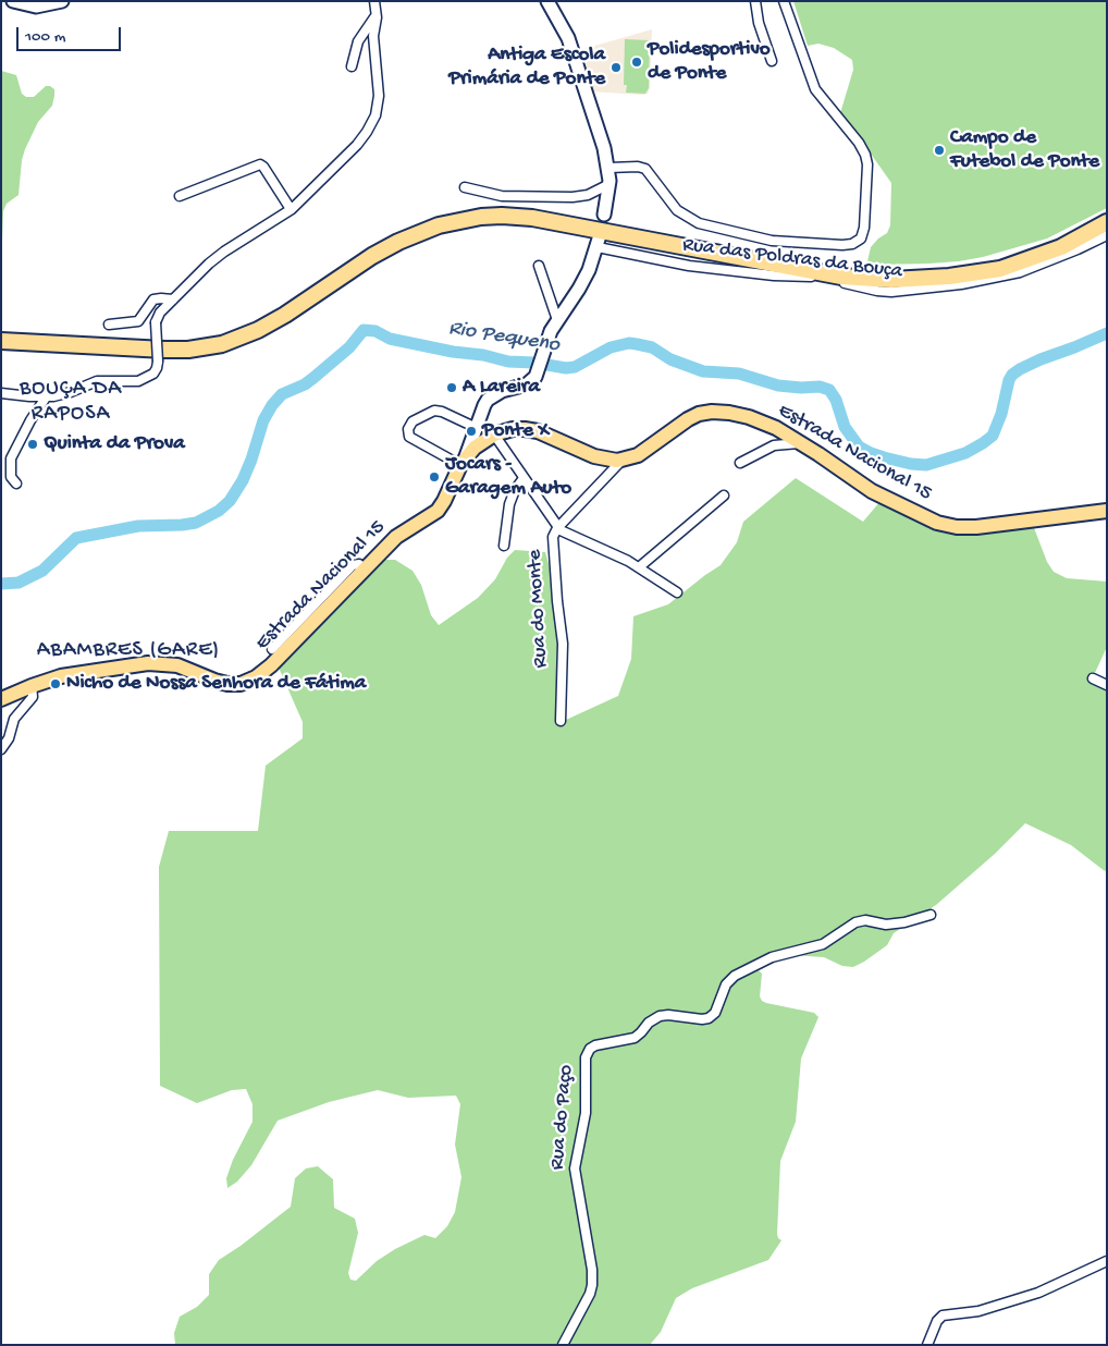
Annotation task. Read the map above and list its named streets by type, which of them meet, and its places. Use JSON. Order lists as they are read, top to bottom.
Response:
{
  "streets": {
    "main road": ["Estrada Nacional 15"],
    "street": ["Rua das Poldras da Bouça", "Rua do Monte", "Rua do Paço"]
  },
  "districts": ["BOUÇA DA RAPOSA", "ABAMBRES (GARE)"],
  "water": ["Rio Pequeno"],
  "places": [
    "Polidesportivo de Ponte",
    "Antiga Escola Primária de Ponte",
    "Campo de Futebol de Ponte",
    "A Lareira",
    "Ponte X",
    "Quinta da Prova",
    "Jocars - Garagem Auto",
    "Nicho de Nossa Senhora de Fátima"
  ],
  "scale_bar": "100 m"
}
